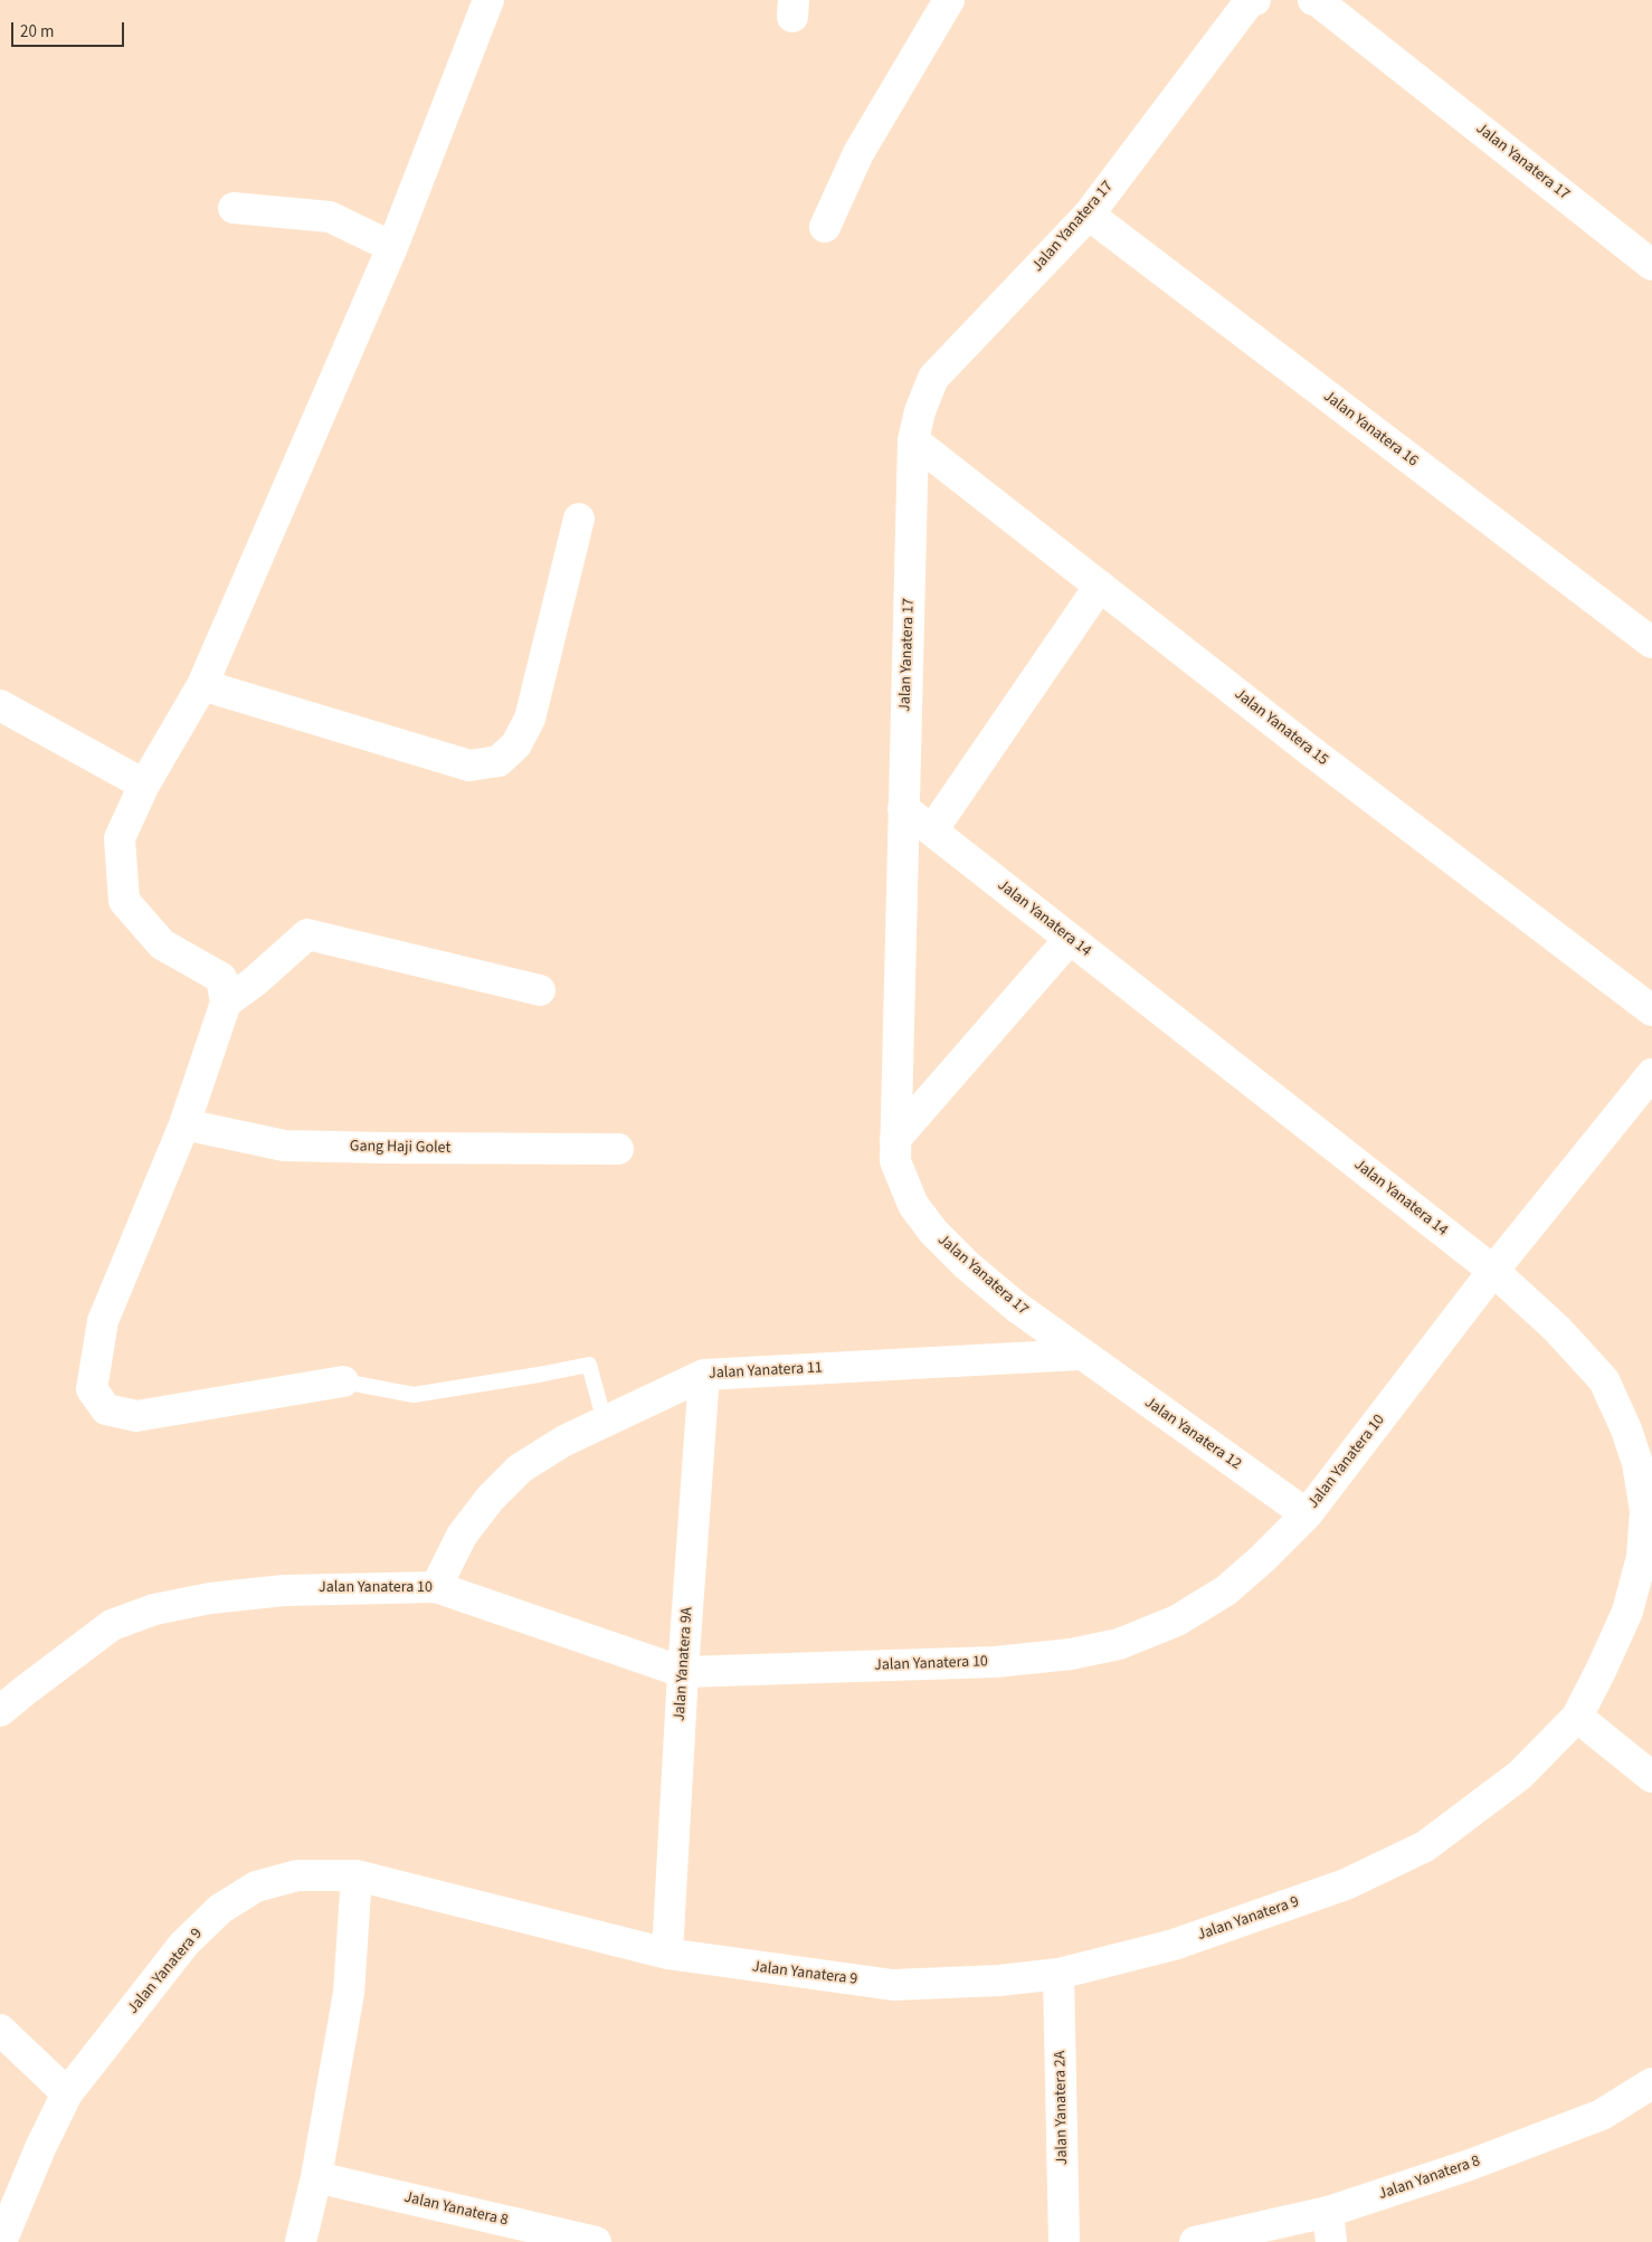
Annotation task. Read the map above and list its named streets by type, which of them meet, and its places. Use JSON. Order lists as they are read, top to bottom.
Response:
{
  "streets": {
    "street": [
      "Jalan Yanatera 17",
      "Jalan Yanatera 16",
      "Jalan Yanatera 15",
      "Jalan Yanatera 14",
      "Gang Haji Golet",
      "Jalan Yanatera 11",
      "Jalan Yanatera 12",
      "Jalan Yanatera 10",
      "Jalan Yanatera 9A",
      "Jalan Yanatera 9",
      "Jalan Yanatera 2A",
      "Jalan Yanatera 8"
    ]
  },
  "crossings": [
    ["Jalan Yanatera 17", "Jalan Yanatera 16"],
    ["Jalan Yanatera 17", "Jalan Yanatera 15"],
    ["Jalan Yanatera 17", "Jalan Yanatera 14"],
    ["Jalan Yanatera 17", "Jalan Yanatera 11"],
    ["Jalan Yanatera 17", "Jalan Yanatera 12"],
    ["Jalan Yanatera 14", "Jalan Yanatera 10"],
    ["Jalan Yanatera 14", "Jalan Yanatera 9"],
    ["Jalan Yanatera 11", "Jalan Yanatera 12"],
    ["Jalan Yanatera 11", "Jalan Yanatera 10"],
    ["Jalan Yanatera 11", "Jalan Yanatera 9A"],
    ["Jalan Yanatera 12", "Jalan Yanatera 10"],
    ["Jalan Yanatera 10", "Jalan Yanatera 9A"],
    ["Jalan Yanatera 9A", "Jalan Yanatera 9"],
    ["Jalan Yanatera 9", "Jalan Yanatera 2A"]
  ],
  "scale_bar": "20 m"
}
